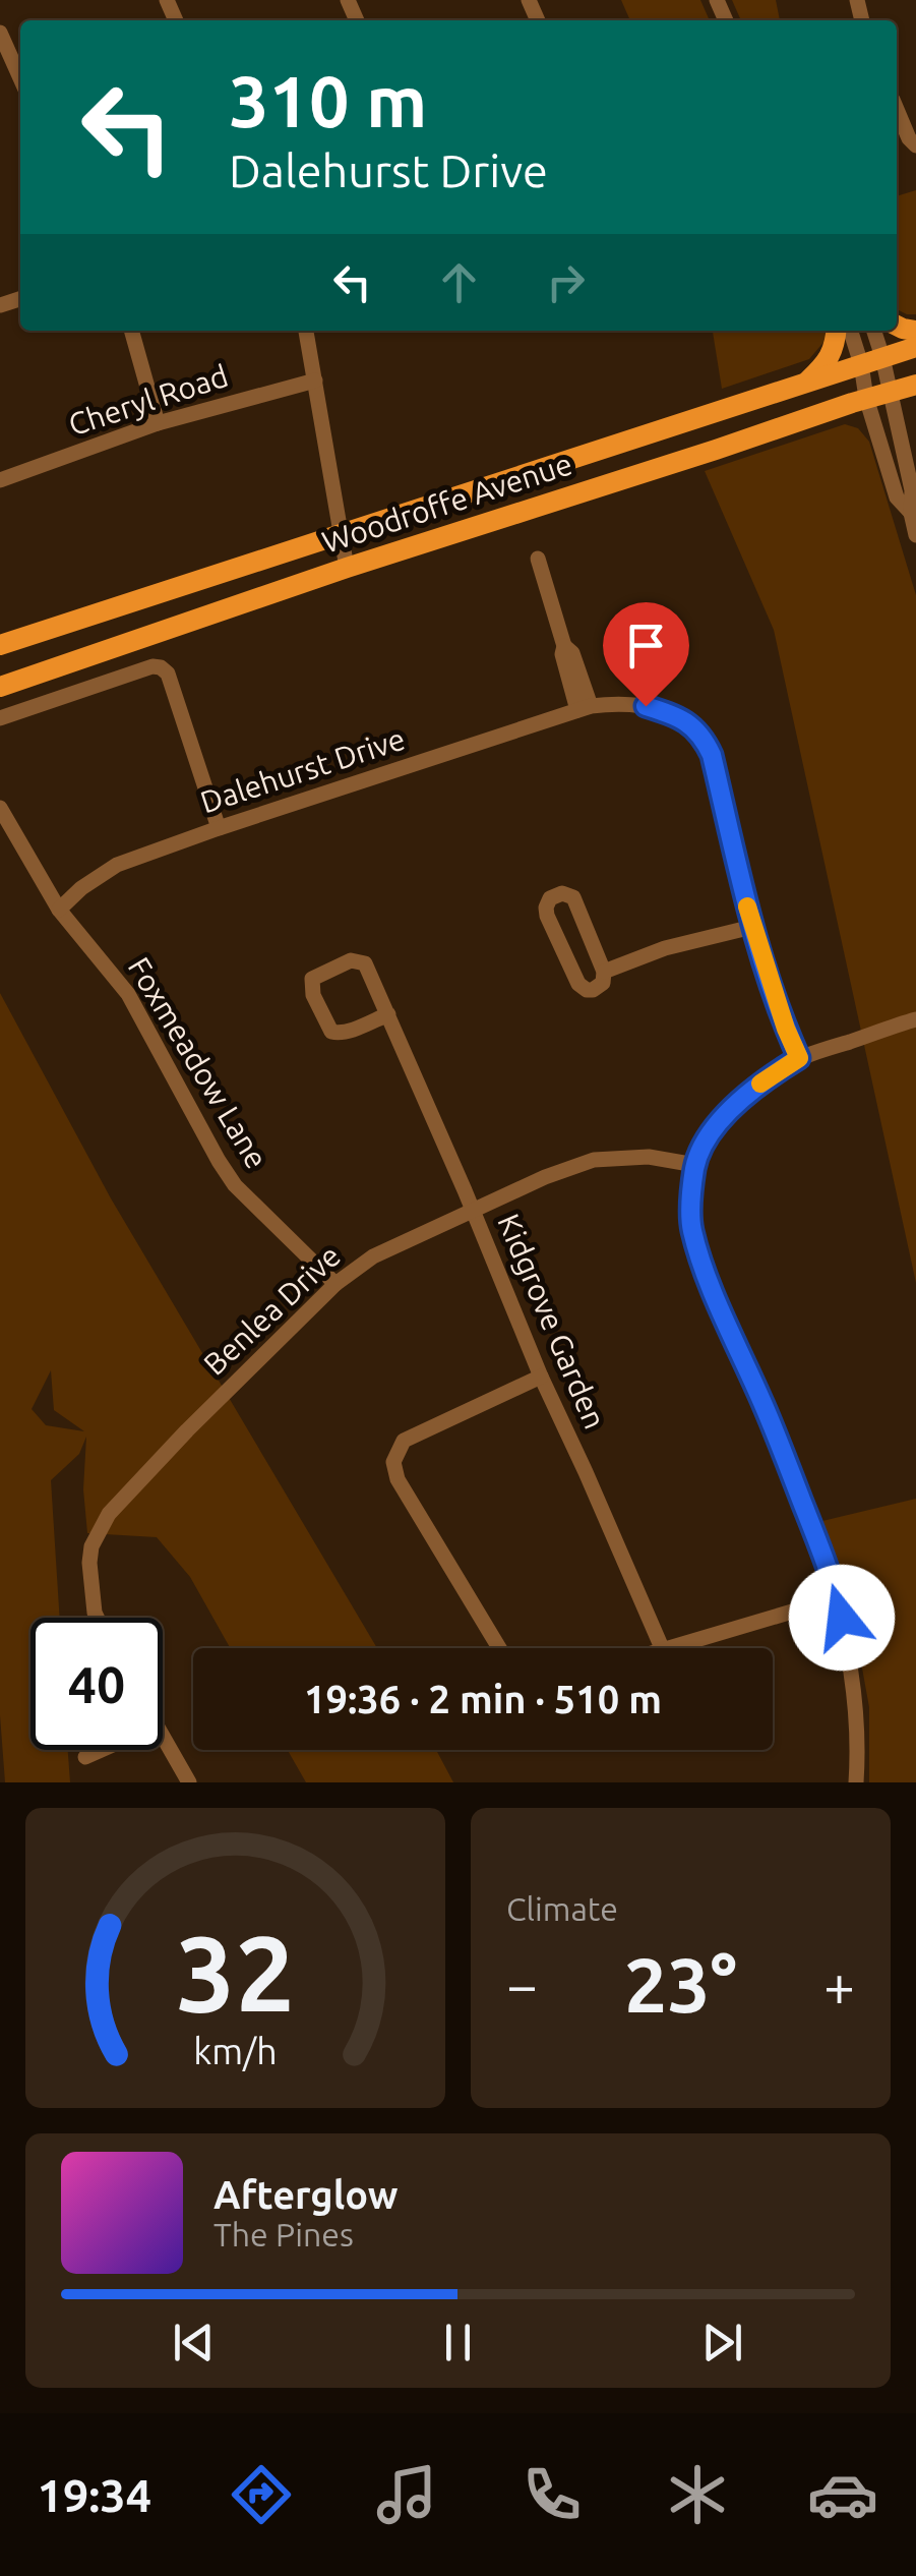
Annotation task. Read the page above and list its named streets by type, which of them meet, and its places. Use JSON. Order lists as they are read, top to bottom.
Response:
{
  "streets": {
    "main road": ["Woodroffe Avenue"],
    "street": [
      "Cheryl Road",
      "Dalehurst Drive",
      "Foxmeadow Lane",
      "Benlea Drive",
      "Kidgrove Garden"
    ]
  },
  "crossings": [
    ["Dalehurst Drive", "Foxmeadow Lane"],
    ["Foxmeadow Lane", "Benlea Drive"],
    ["Benlea Drive", "Kidgrove Garden"]
  ],
  "page": {
    "turn": ["310 m", "Dalehurst Drive"],
    "limit": "40",
    "trip": "19:36 · 2 min · 510 m",
    "tile": "Climate",
    "heat": ["−", "23°", "+"],
    "song": ["Afterglow", "The Pines"],
    "tabs": "19:34",
    "gauge": ["32", "km/h"]
  }
}
